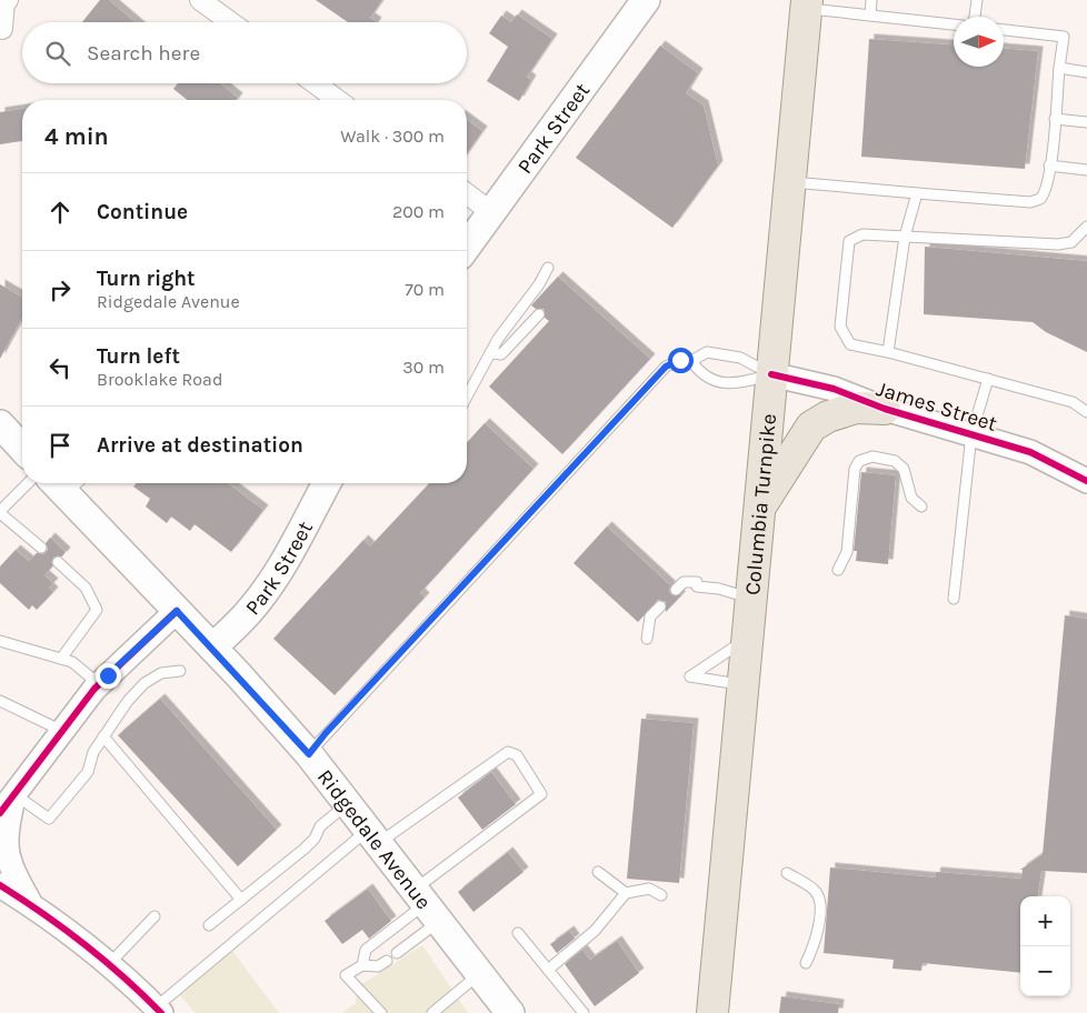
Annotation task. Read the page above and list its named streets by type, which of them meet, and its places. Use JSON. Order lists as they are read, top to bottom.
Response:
{
  "streets": {
    "main road": ["Park Street", "Columbia Turnpike", "Ridgedale Avenue"],
    "street": ["James Street"]
  },
  "crossings": [
    ["Park Street", "Ridgedale Avenue"],
    ["James Street", "Columbia Turnpike"]
  ],
  "north": "right",
  "page": {
    "search": "Search here",
    "heading": ["4 min", "Walk · 300 m"],
    "list": [
      ["Continue", "200 m"],
      ["Turn right", "Ridgedale Avenue", "70 m"],
      ["Turn left", "Brooklake Road", "30 m"],
      "Arrive at destination"
    ],
    "map_buttons": ["+", "−"]
  }
}
